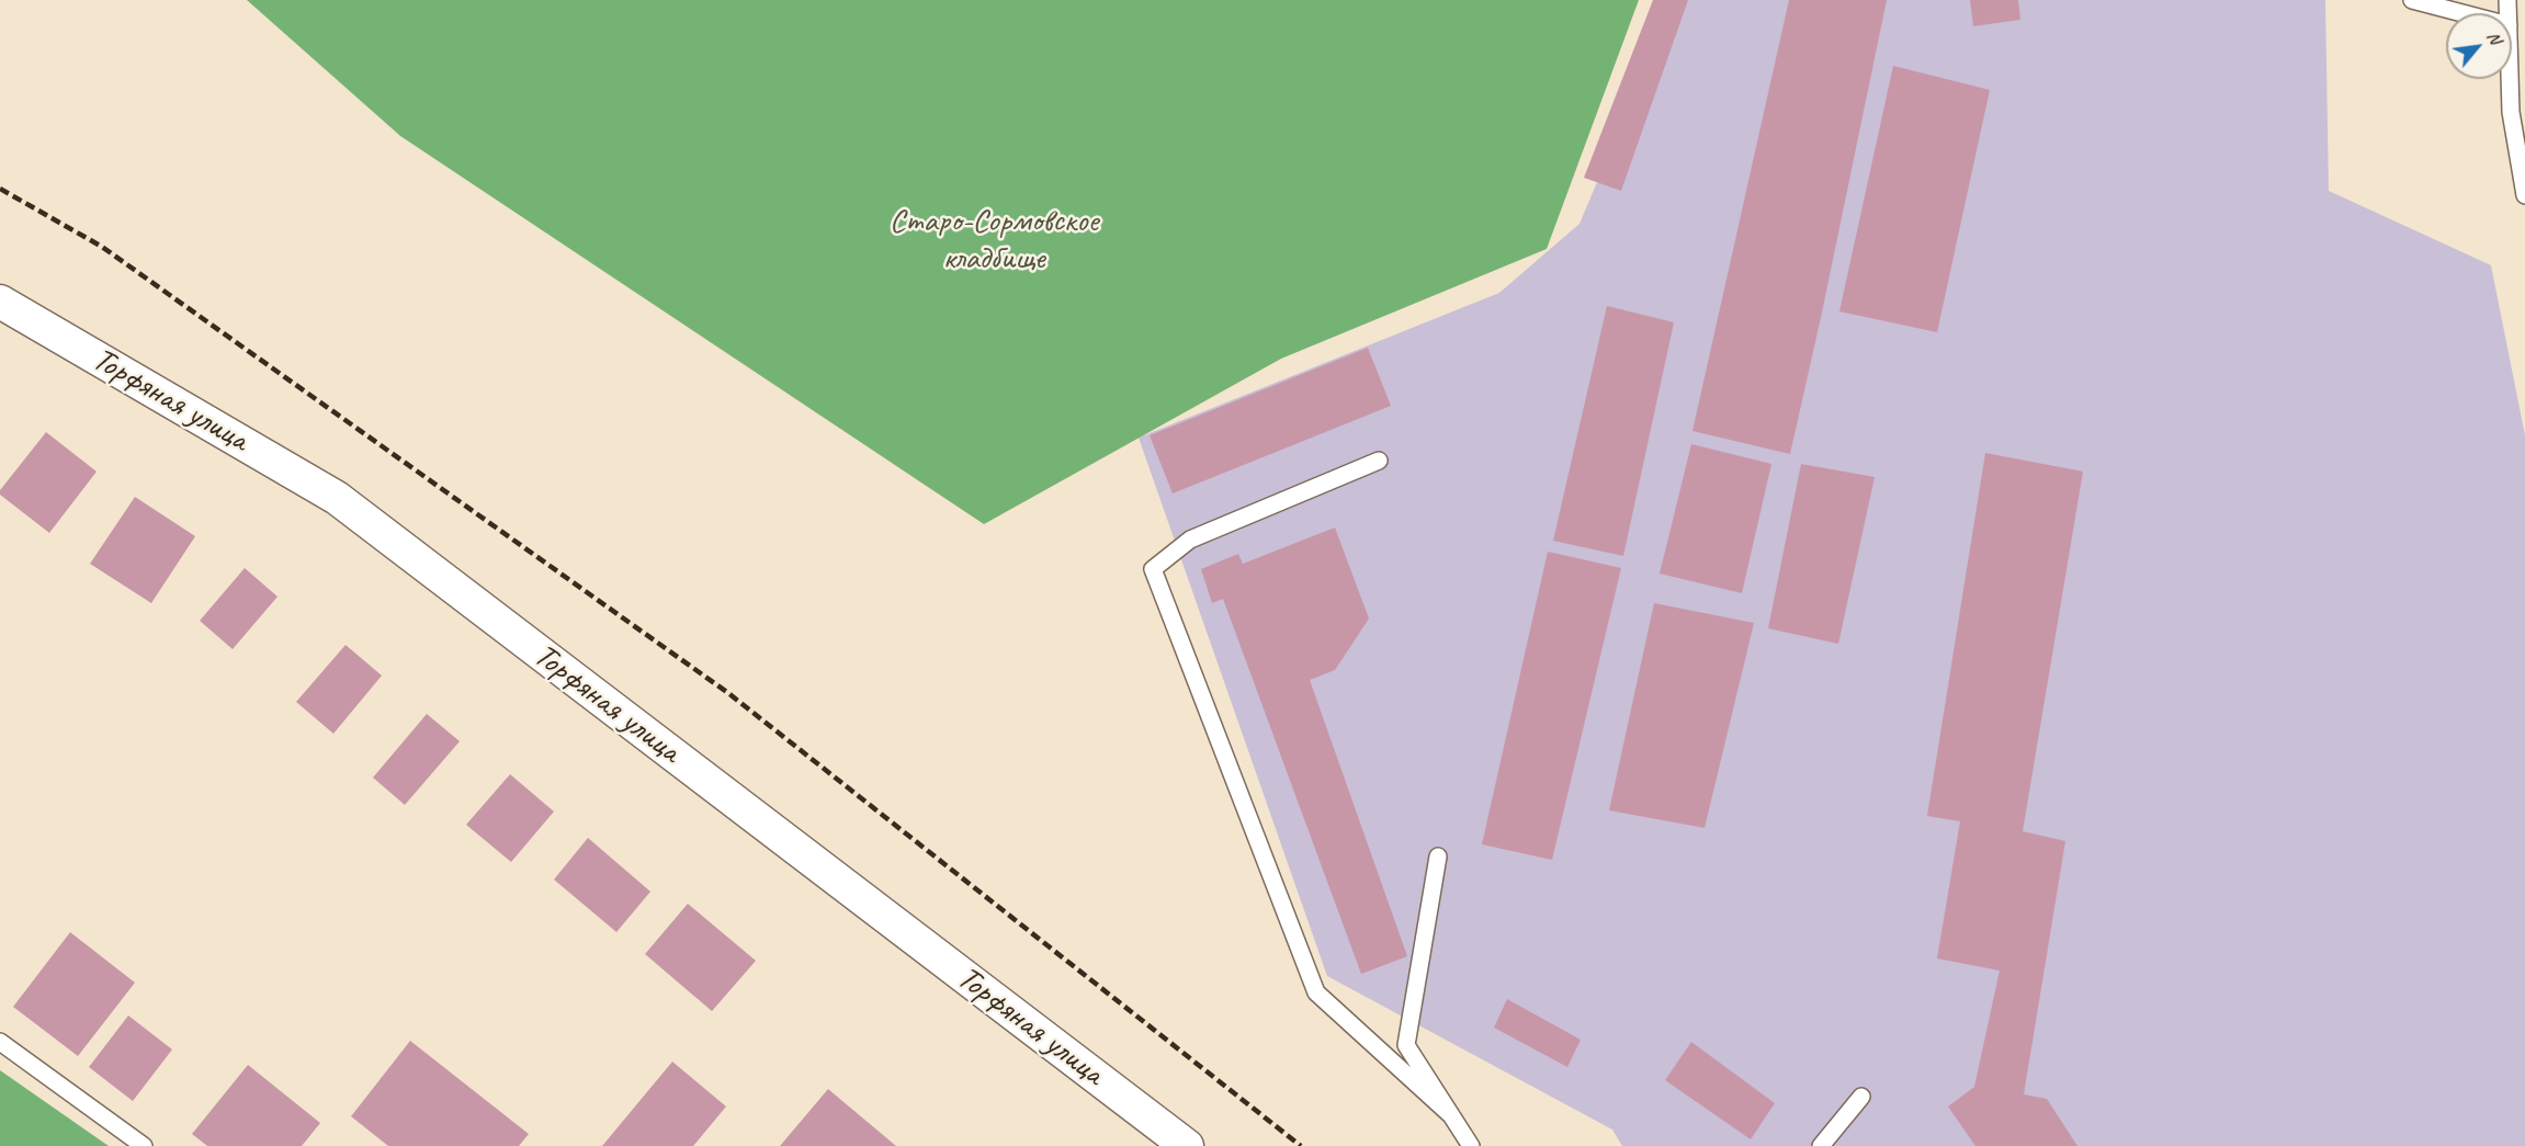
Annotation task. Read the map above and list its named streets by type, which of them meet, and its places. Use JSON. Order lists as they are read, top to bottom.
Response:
{
  "streets": {
    "street": ["Торфяная улица"]
  },
  "parks": ["Старо-Сормовское кладбище"],
  "north": "top right"
}
